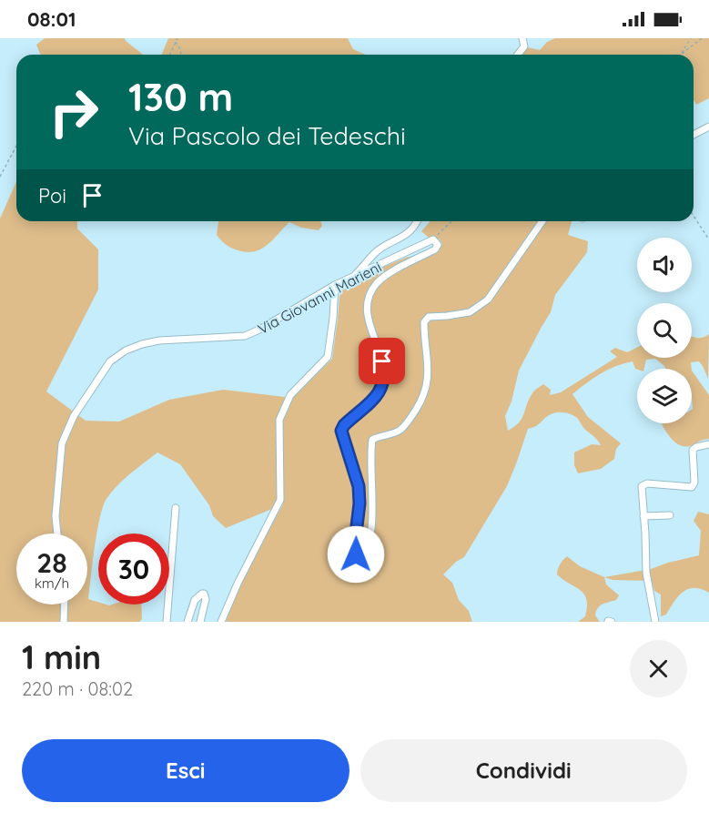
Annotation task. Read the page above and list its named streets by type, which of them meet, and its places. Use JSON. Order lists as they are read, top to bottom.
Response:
{
  "streets": {
    "street": ["Via Giovanni Marieni"]
  },
  "page": {
    "status": "08:01",
    "turn": ["130 m", "Via Pascolo dei Tedeschi"],
    "then": "Poi",
    "speed": "28 km/h",
    "limit": "30",
    "heading": ["1 min", "220 m · 08:02"],
    "buttons": ["Esci", "Condividi"]
  }
}
